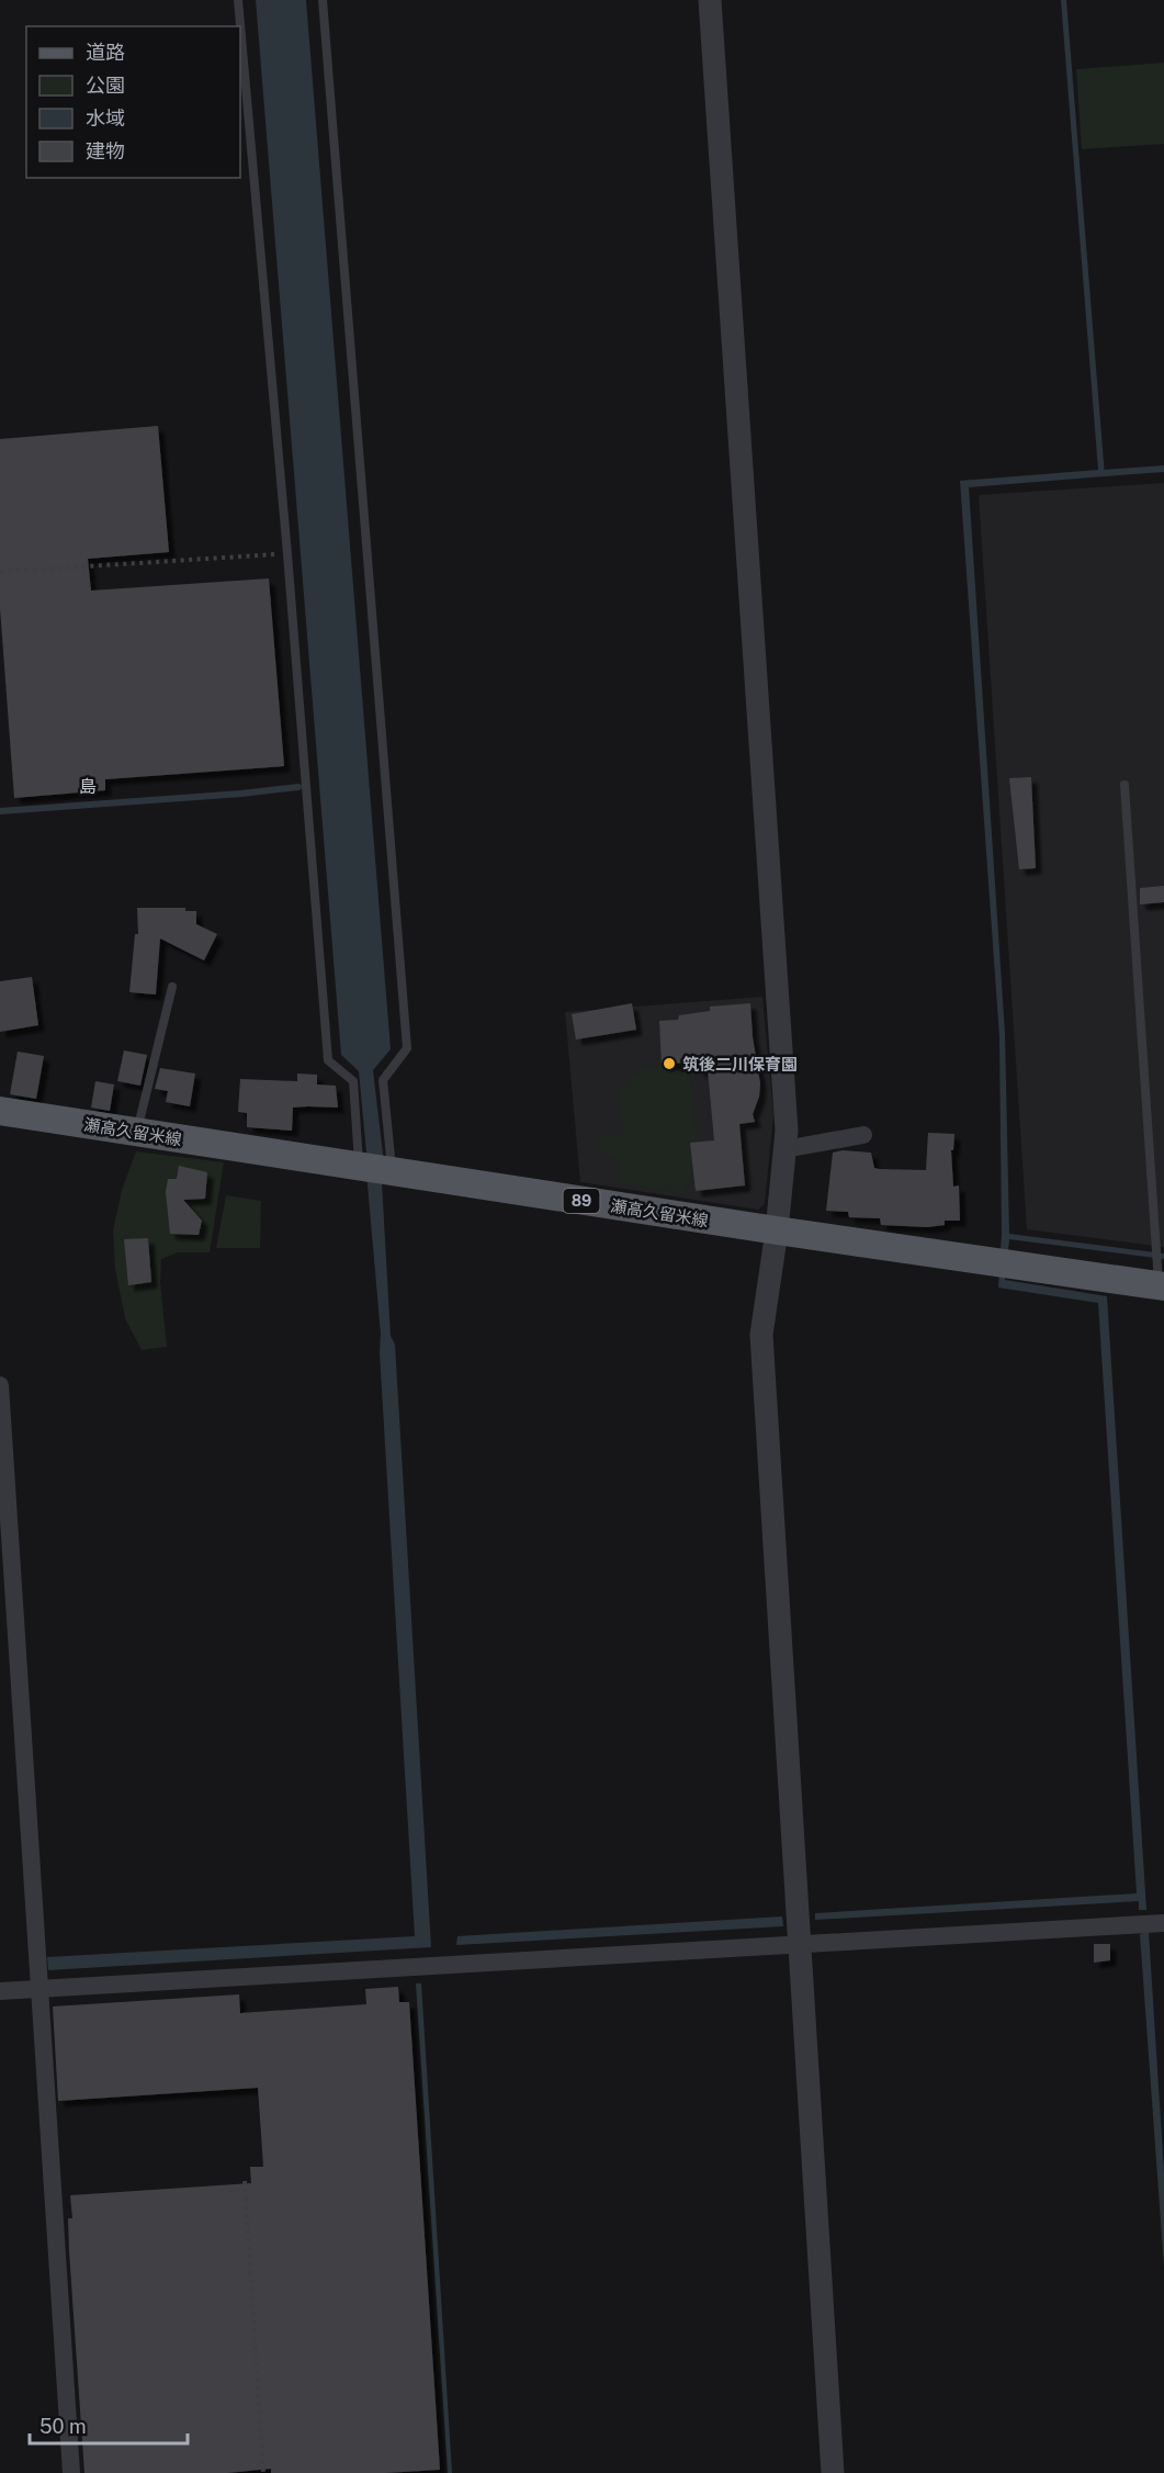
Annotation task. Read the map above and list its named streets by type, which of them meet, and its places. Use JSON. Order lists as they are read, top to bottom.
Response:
{
  "streets": {
    "main road": ["瀬高久留米線", "89"]
  },
  "districts": ["島"],
  "places": ["筑後二川保育園"],
  "legend": [
    "道路",
    "公園",
    "水域",
    "建物"
  ],
  "scale_bar": "50 m"
}
